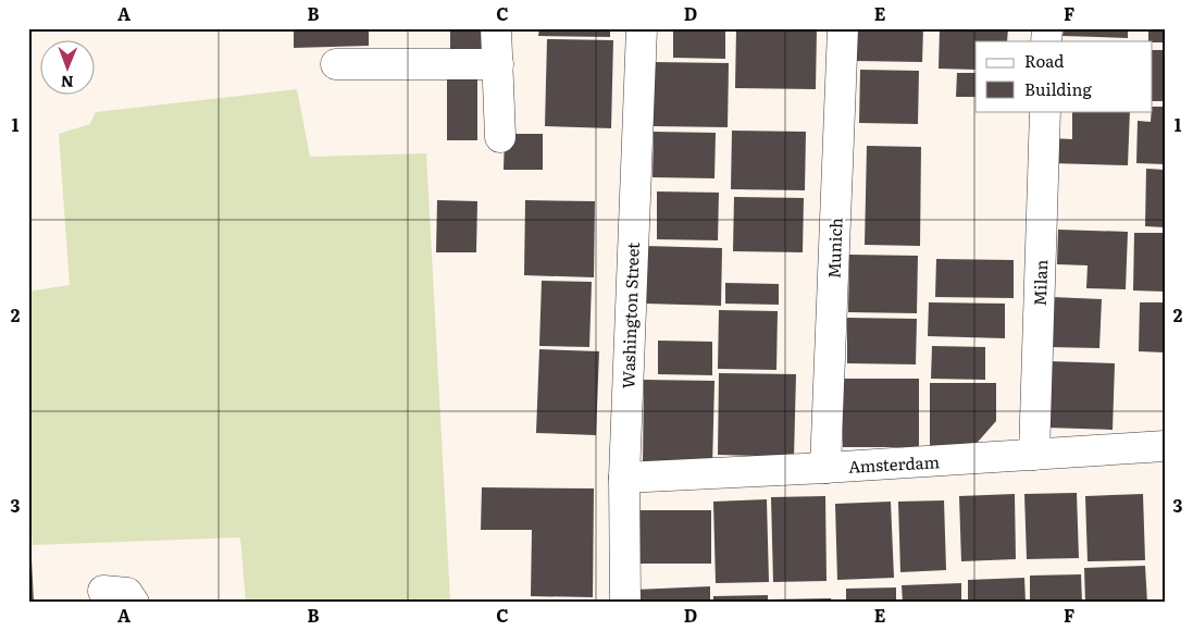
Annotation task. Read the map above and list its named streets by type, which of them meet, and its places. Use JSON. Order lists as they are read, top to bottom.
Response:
{
  "streets": {
    "street": [
      "Munich",
      "Milan",
      "Washington Street",
      "Amsterdam"
    ]
  },
  "crossings": [
    ["Munich", "Amsterdam"],
    ["Milan", "Amsterdam"],
    ["Washington Street", "Amsterdam"]
  ],
  "legend": ["Road", "Building"],
  "north": "bottom",
  "grid": {
    "columns": [
      "A",
      "B",
      "C",
      "D",
      "E",
      "F"
    ],
    "rows": ["1", "2", "3"]
  }
}
